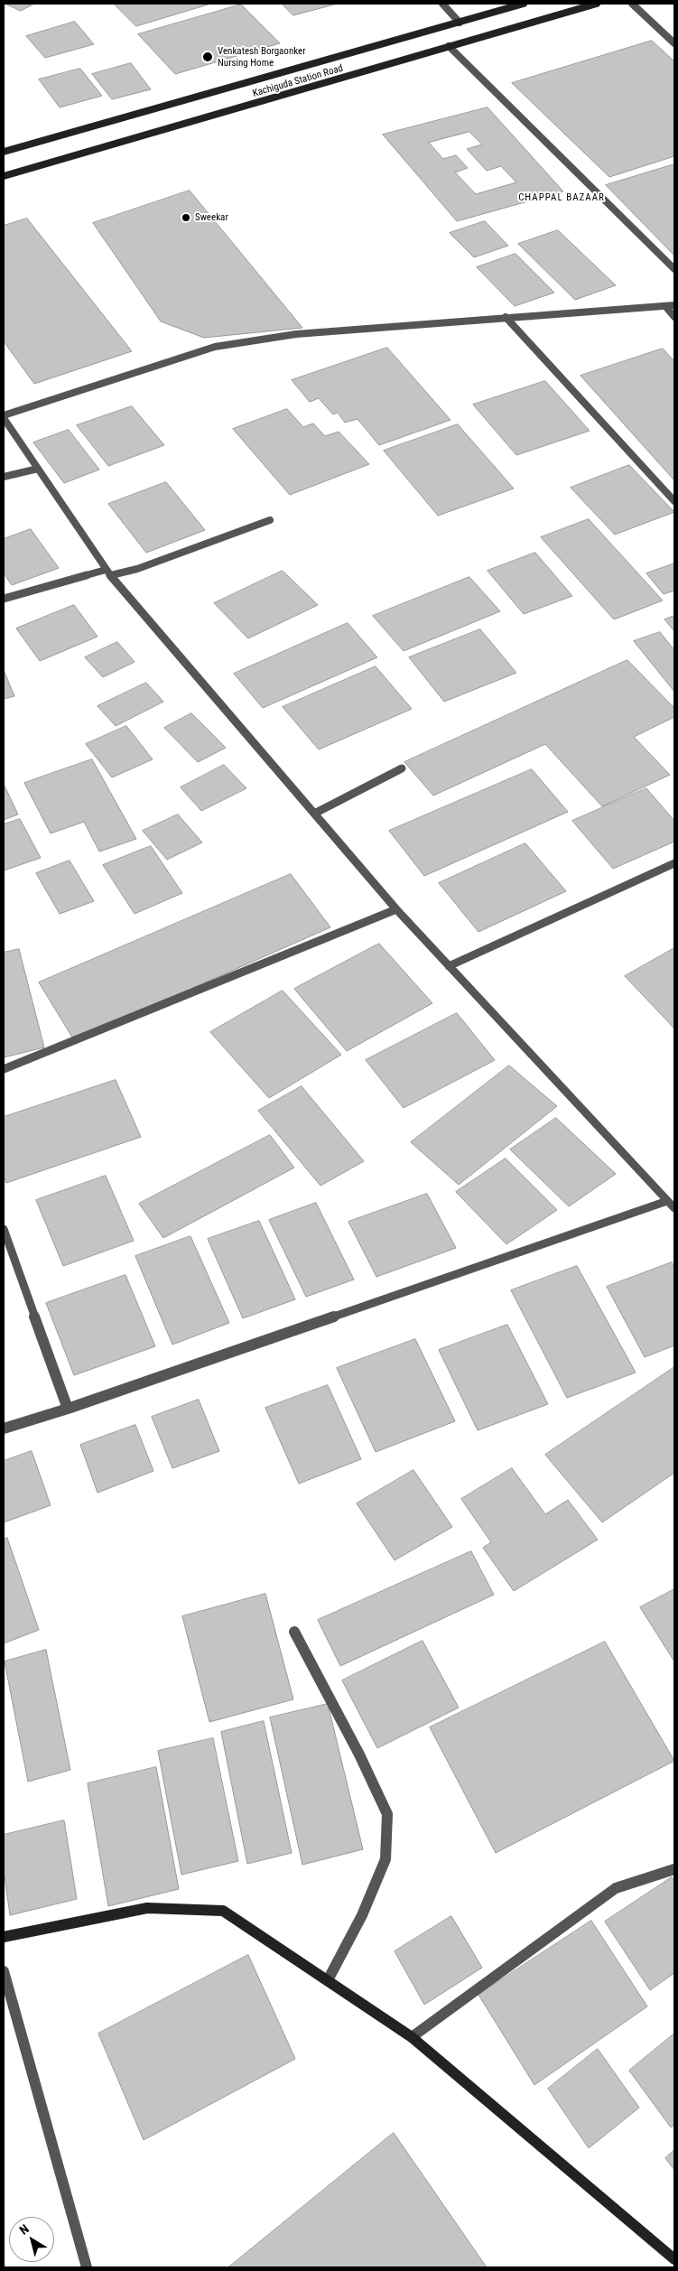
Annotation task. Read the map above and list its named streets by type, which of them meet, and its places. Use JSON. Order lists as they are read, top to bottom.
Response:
{
  "streets": {
    "main road": ["Kachiguda Station Road"]
  },
  "districts": ["CHAPPAL BAZAAR"],
  "places": ["Venkatesh Borgaonker Nursing Home", "Sweekar"],
  "north": "top left"
}
